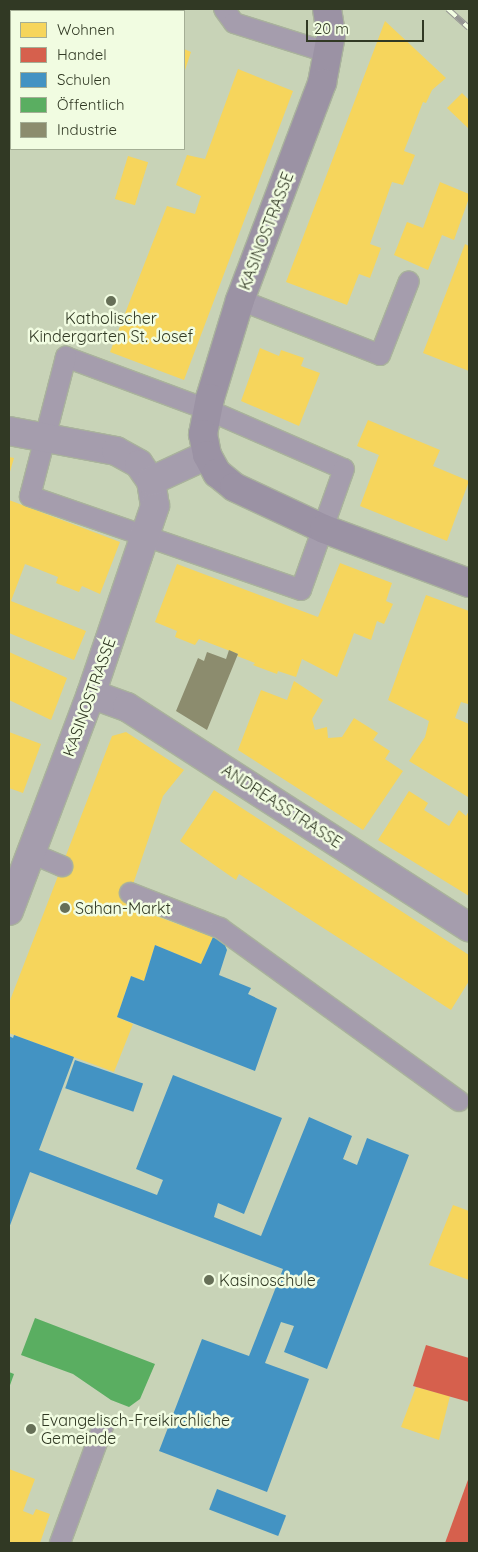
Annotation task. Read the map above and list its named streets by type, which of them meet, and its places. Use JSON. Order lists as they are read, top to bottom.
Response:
{
  "streets": {
    "main road": ["KASINOSTRASSE"],
    "street": ["ANDREASSTRASSE"]
  },
  "crossings": [
    ["KASINOSTRASSE", "ANDREASSTRASSE"]
  ],
  "places": [
    "Katholischer Kindergarten St. Josef",
    "Sahan-Markt",
    "Kasinoschule",
    "Evangelisch-Freikirchliche Gemeinde"
  ],
  "legend": [
    "Wohnen",
    "Handel",
    "Schulen",
    "Öffentlich",
    "Industrie"
  ],
  "scale_bar": "20 m"
}
